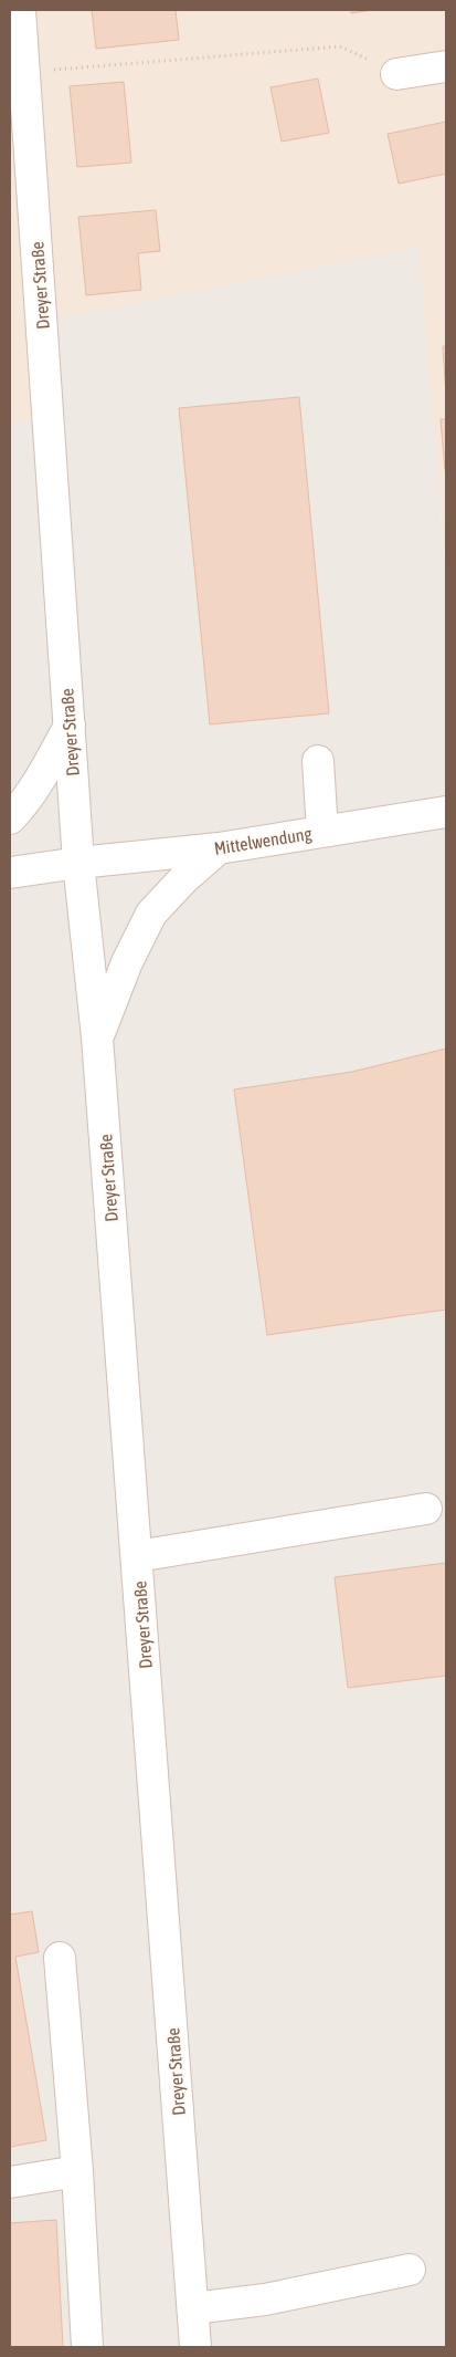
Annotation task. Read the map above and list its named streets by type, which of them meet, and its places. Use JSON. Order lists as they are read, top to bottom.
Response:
{
  "streets": {
    "street": ["Dreyer Straße", "Mittelwendung"]
  },
  "crossings": [
    ["Dreyer Straße", "Mittelwendung"]
  ]
}
